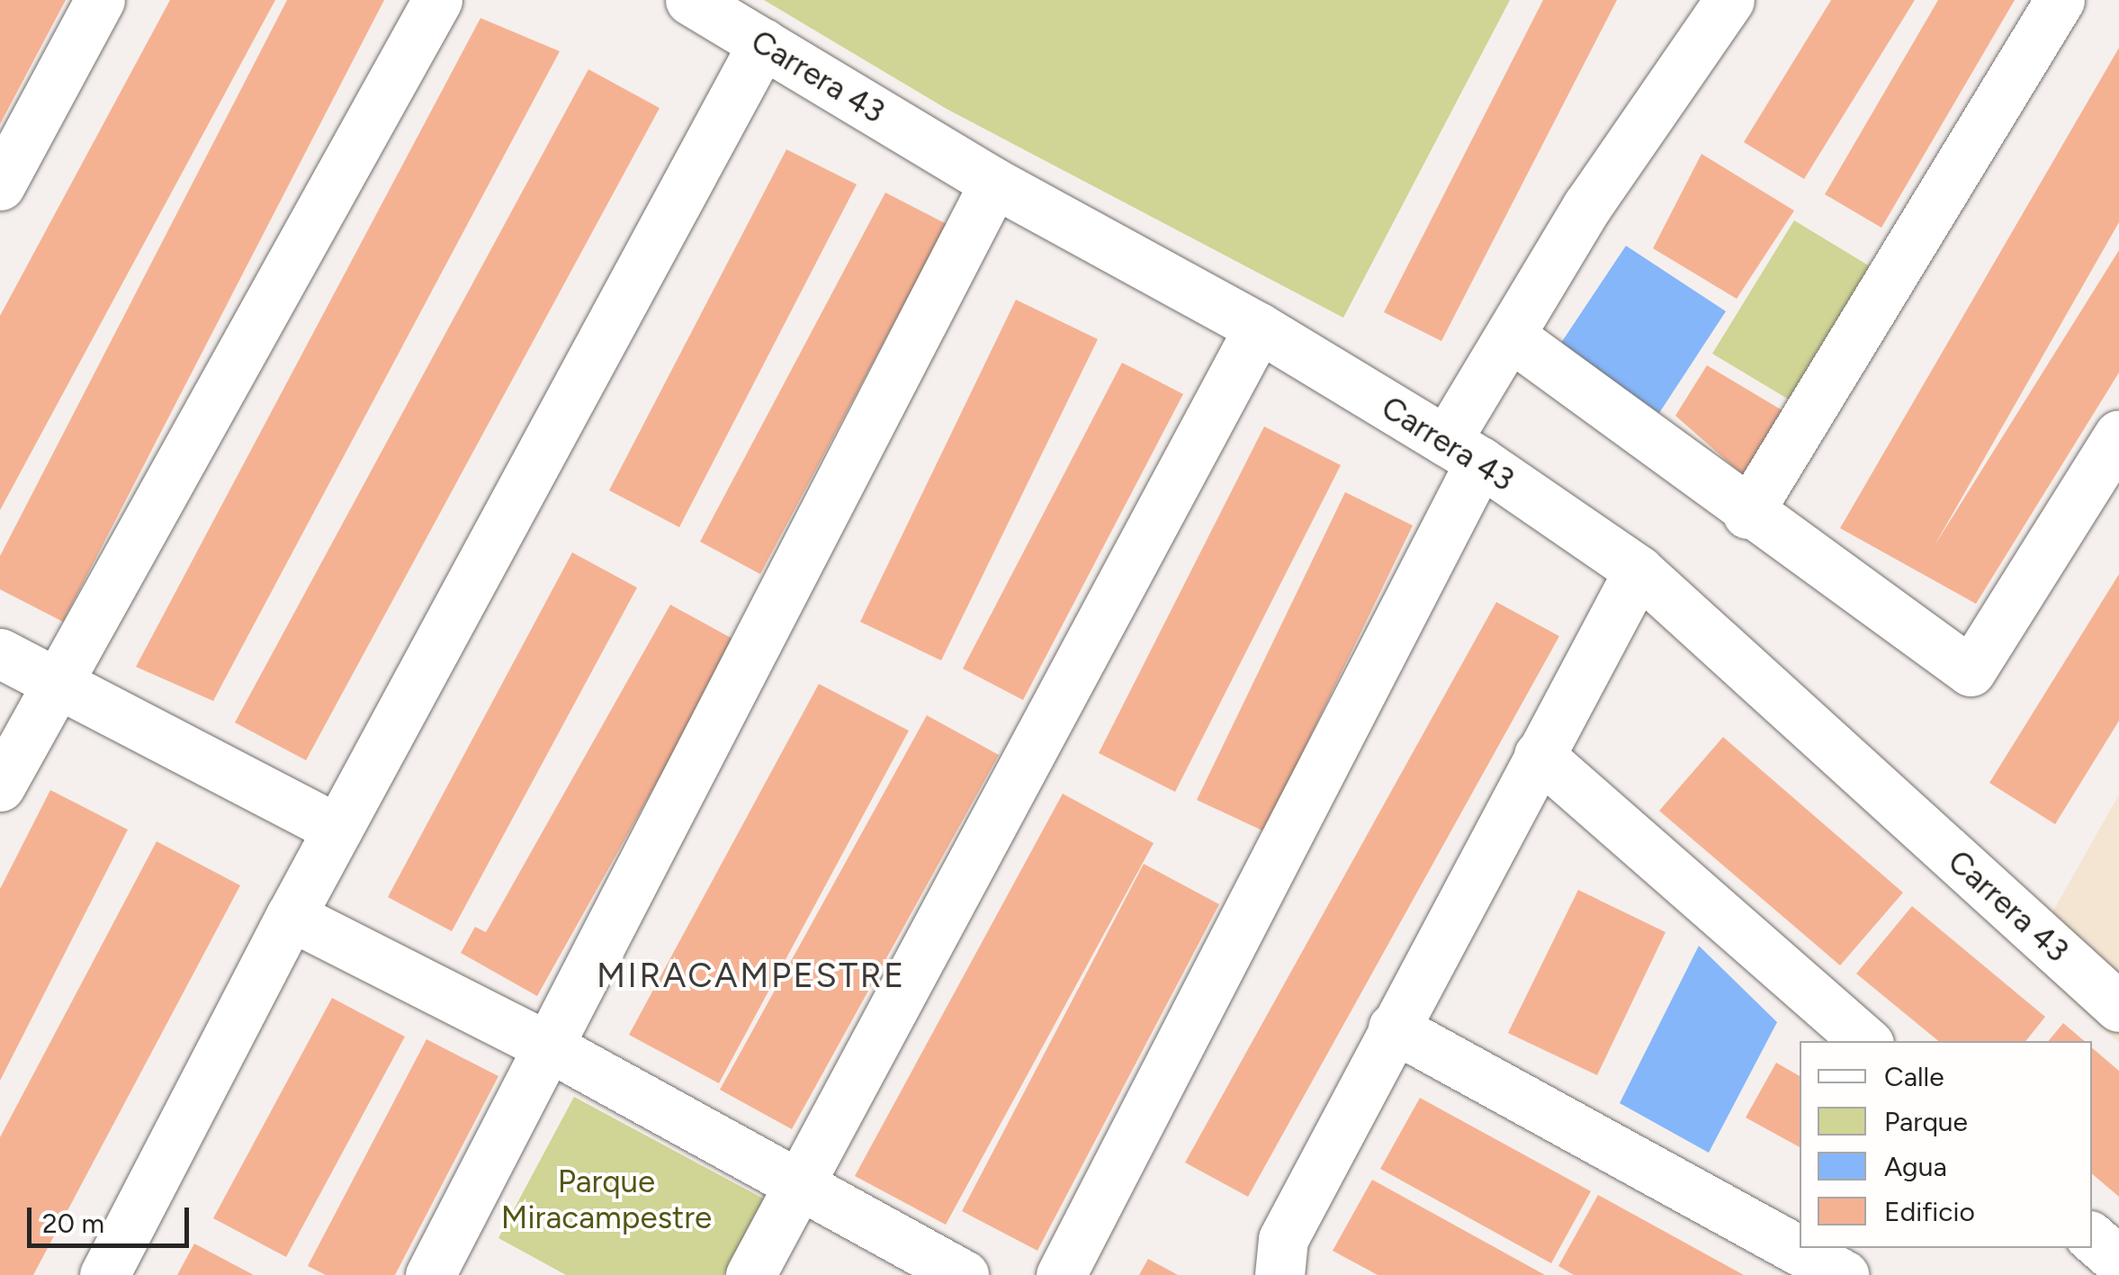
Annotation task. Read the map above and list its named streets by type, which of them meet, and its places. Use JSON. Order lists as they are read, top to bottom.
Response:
{
  "streets": {
    "street": ["Carrera 43"]
  },
  "districts": ["MIRACAMPESTRE"],
  "parks": ["Parque Miracampestre"],
  "legend": [
    "Calle",
    "Parque",
    "Agua",
    "Edificio"
  ],
  "scale_bar": "20 m"
}
